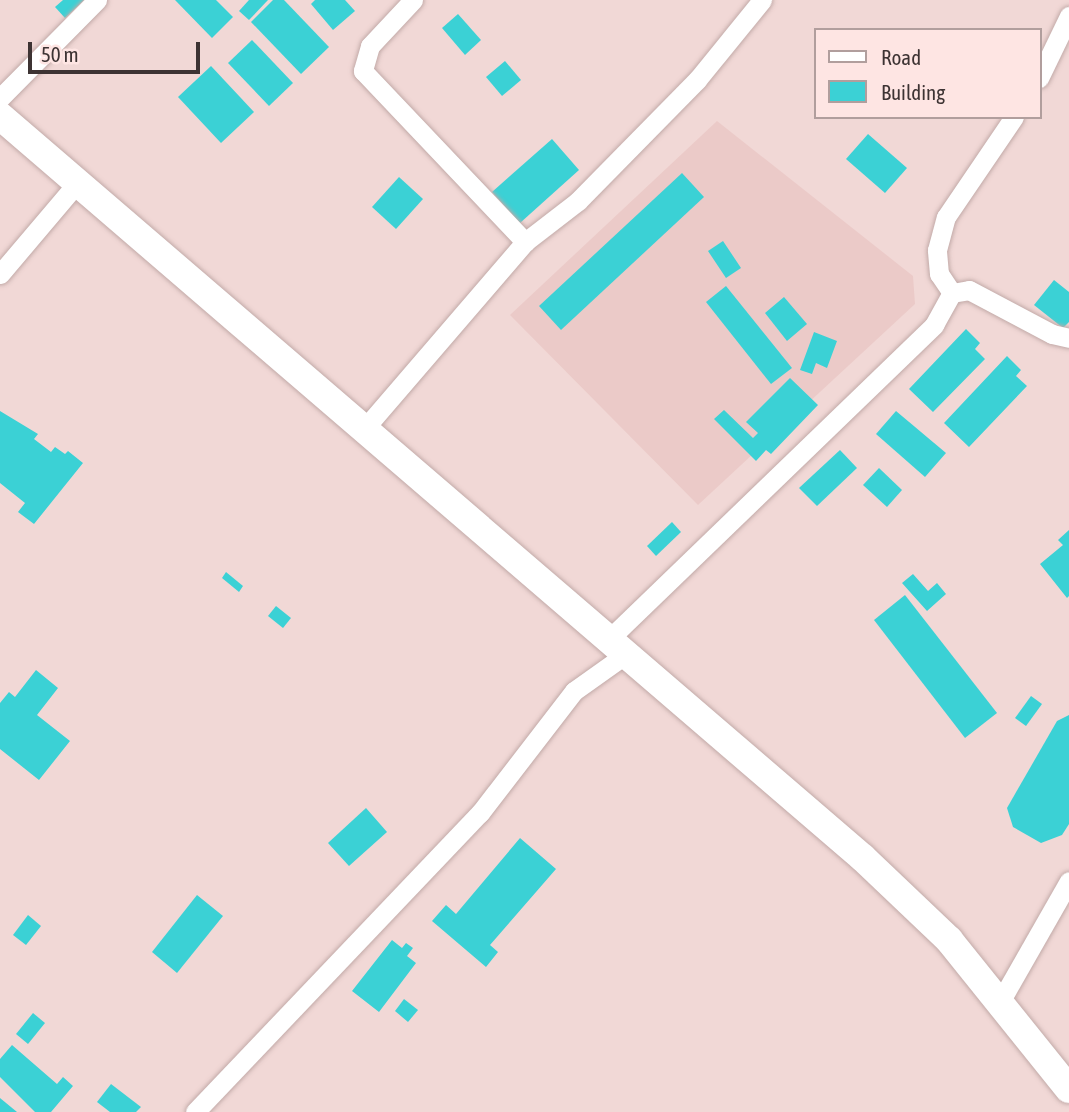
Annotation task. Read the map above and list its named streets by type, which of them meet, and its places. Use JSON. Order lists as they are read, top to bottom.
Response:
{
  "legend": ["Road", "Building"],
  "scale_bar": "50 m"
}
